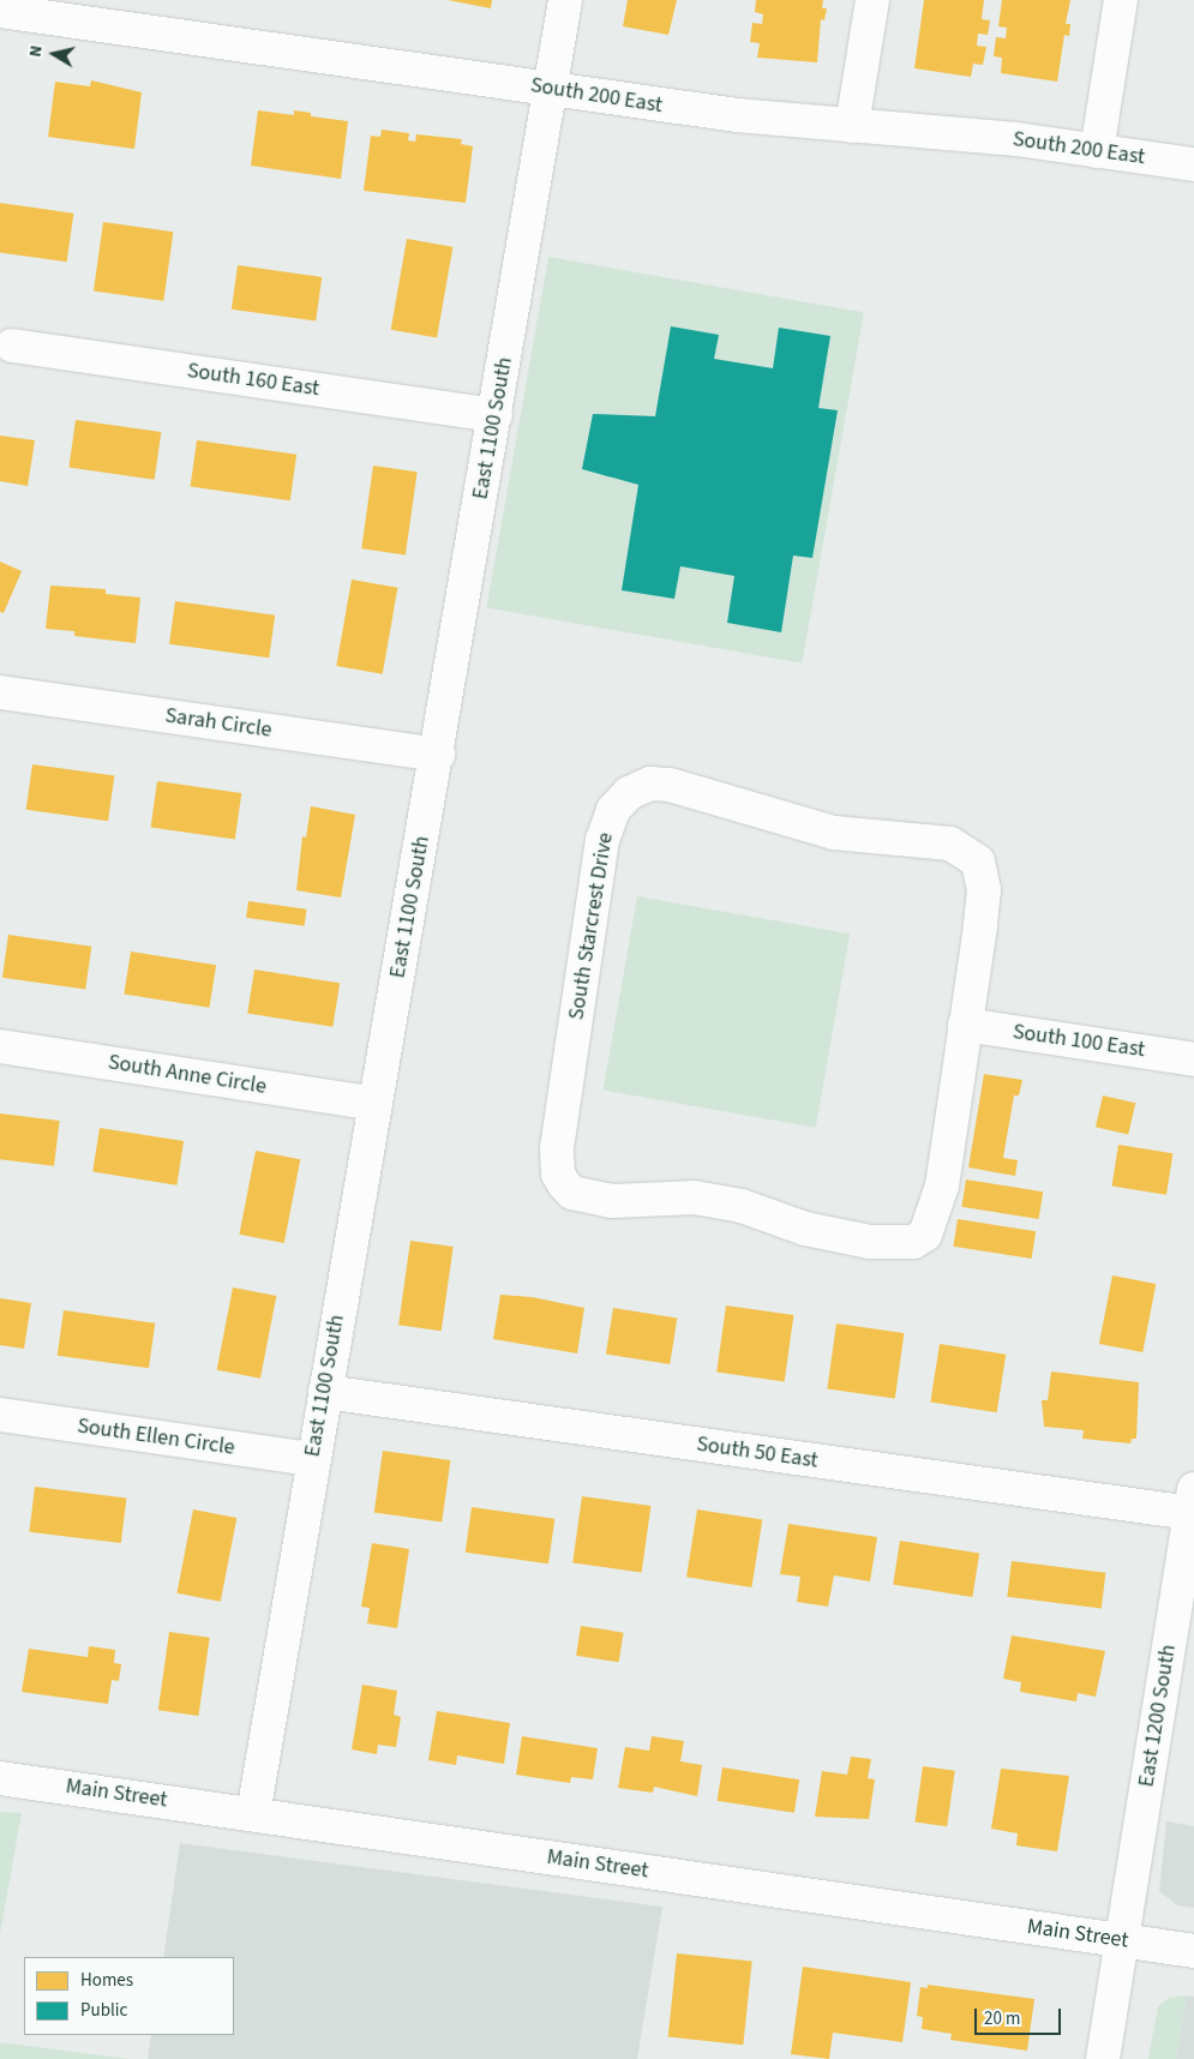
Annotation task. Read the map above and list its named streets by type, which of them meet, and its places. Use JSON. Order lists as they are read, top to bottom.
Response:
{
  "streets": {
    "street": [
      "South 200 East",
      "South 160 East",
      "East 1100 South",
      "Sarah Circle",
      "South Starcrest Drive",
      "South 100 East",
      "South Anne Circle",
      "South Ellen Circle",
      "South 50 East",
      "East 1200 South",
      "Main Street"
    ]
  },
  "crossings": [
    ["South 200 East", "East 1100 South"],
    ["South 160 East", "East 1100 South"],
    ["East 1100 South", "Sarah Circle"],
    ["East 1100 South", "South Anne Circle"],
    ["East 1100 South", "South Ellen Circle"],
    ["East 1100 South", "South 50 East"],
    ["East 1100 South", "Main Street"],
    ["South Starcrest Drive", "South 100 East"],
    ["South 50 East", "East 1200 South"],
    ["East 1200 South", "Main Street"]
  ],
  "legend": ["Homes", "Public"],
  "scale_bar": "20 m",
  "north": "left"
}
